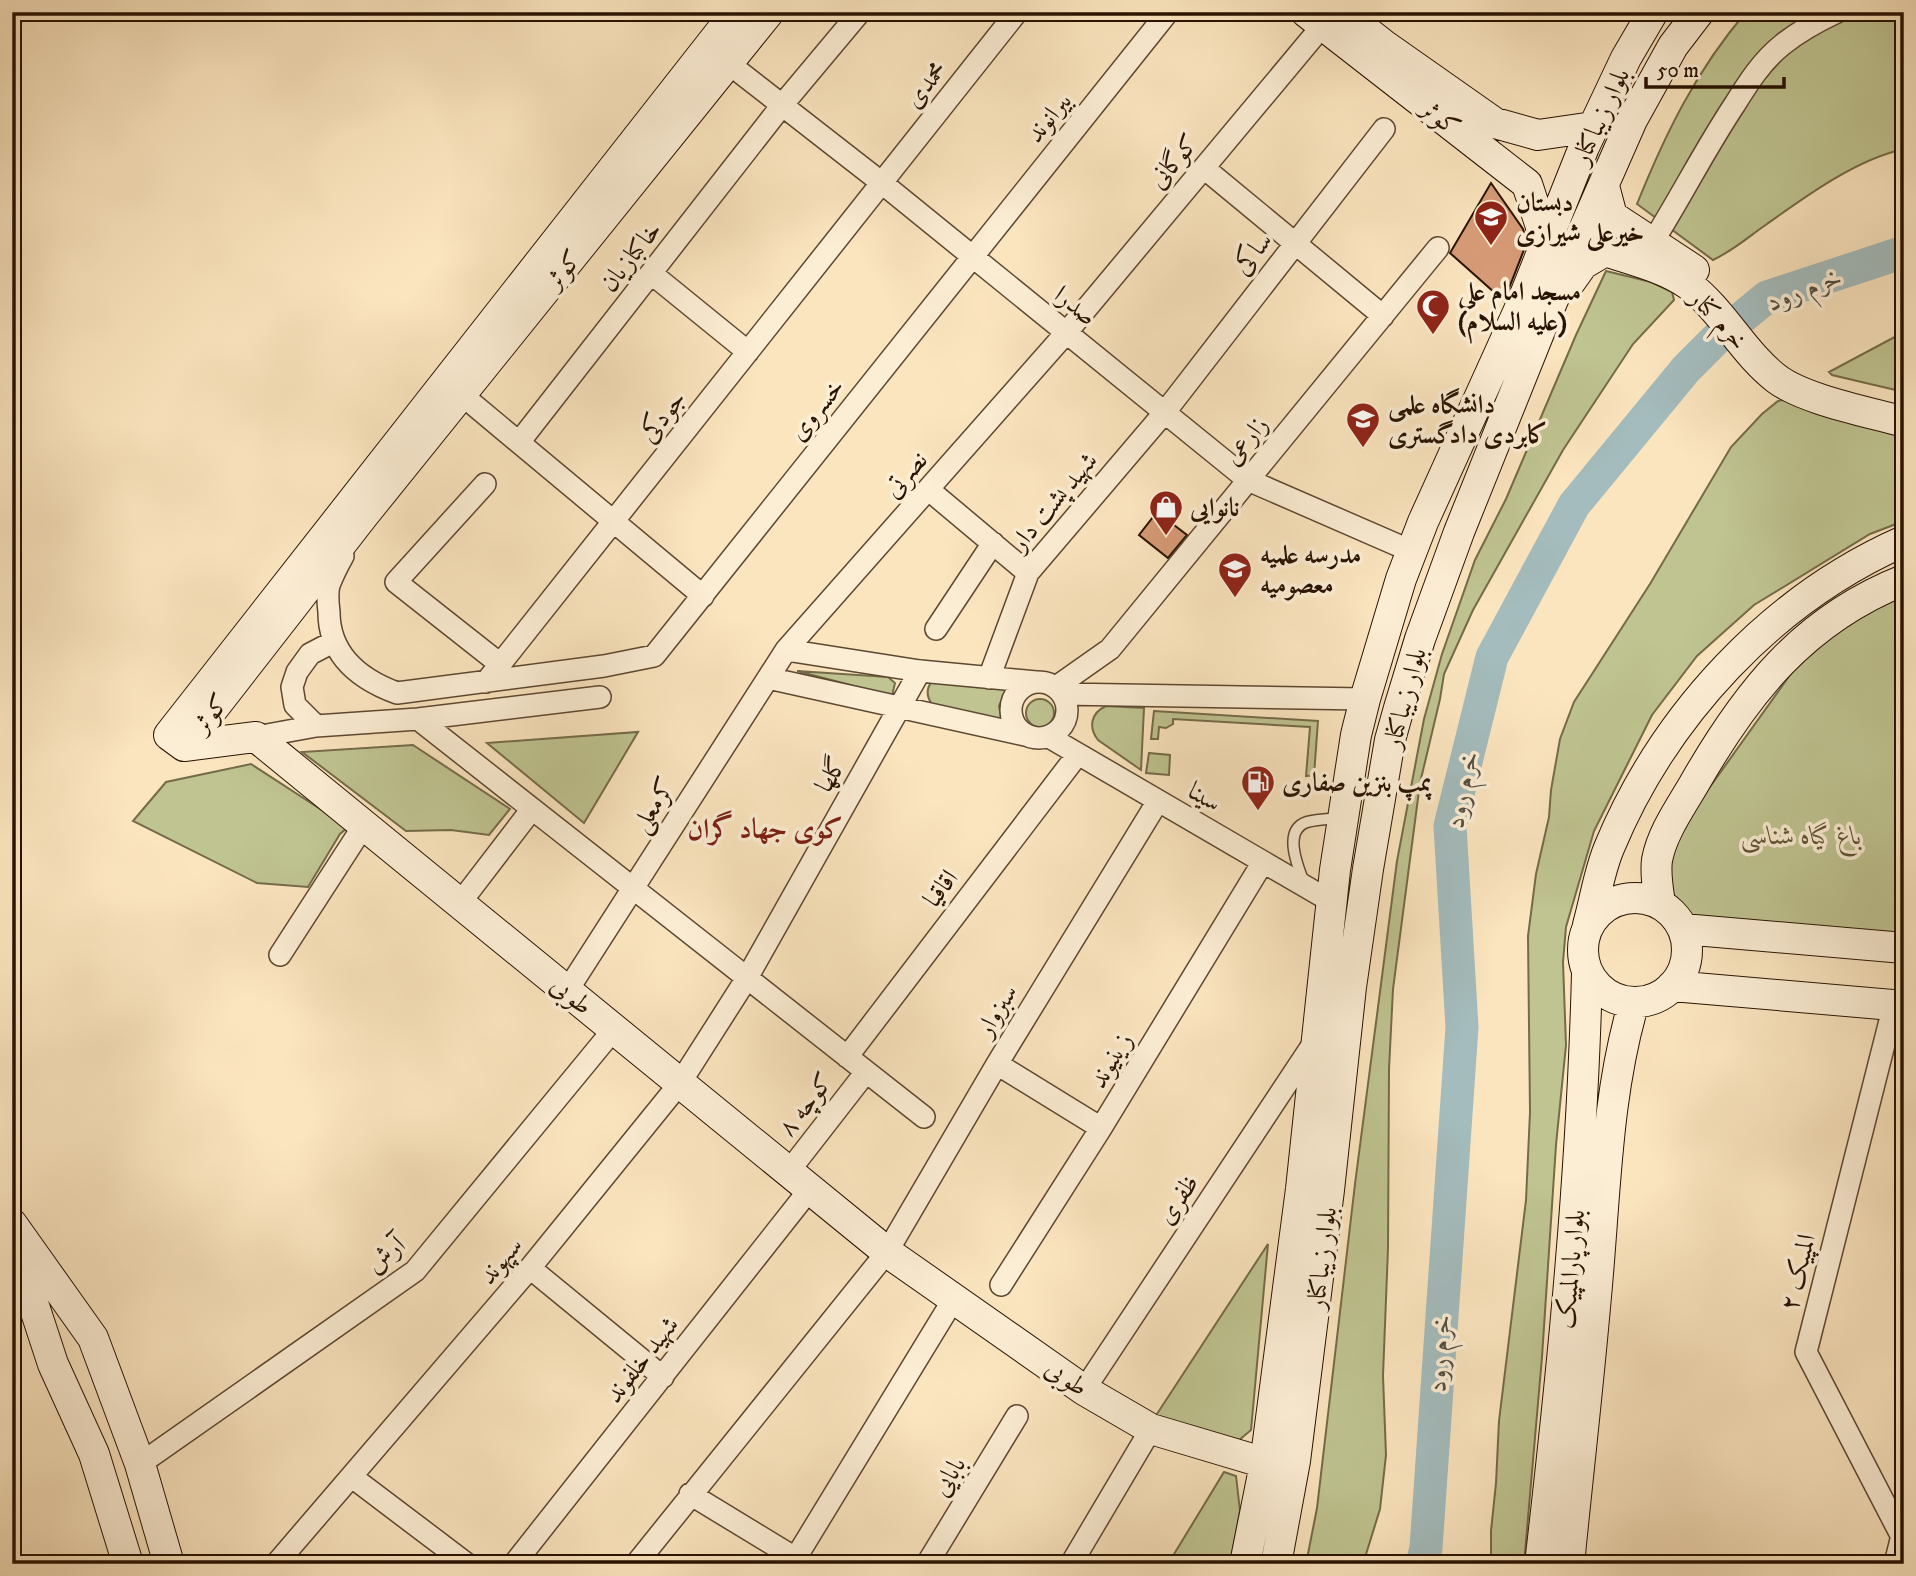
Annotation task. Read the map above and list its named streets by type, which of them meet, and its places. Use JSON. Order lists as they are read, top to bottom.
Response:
{
  "streets": {
    "main road": [
      "بلوار زیباکنار",
      "کوثر",
      "خرم کنار",
      "طوبی",
      "بلوار پارالمپیک"
    ],
    "street": [
      "محمدی",
      "بیرانوند",
      "کوگانی",
      "ساکی",
      "خاکبازیان",
      "صدرا",
      "خسروی",
      "جودکی",
      "زارعی",
      "نصرتی",
      "شهید پشت دار",
      "گلها",
      "سینا",
      "کرمعلی",
      "اقاقیا",
      "سبزوار",
      "زینیوند",
      "کوچه ۸",
      "ظفری",
      "آرش",
      "سپهوند",
      "المپیک ۲",
      "شهید خلفوند",
      "بابایی"
    ]
  },
  "crossings": [
    ["محمدی", "صدرا"],
    ["محمدی", "جودکی"],
    ["بلوار زیباکنار", "کوثر"],
    ["بلوار زیباکنار", "صدرا"],
    ["بلوار زیباکنار", "خرم کنار"],
    ["بلوار زیباکنار", "سینا"],
    ["بلوار زیباکنار", "طوبی"],
    ["بلوار زیباکنار", "ظفری"],
    ["بیرانوند", "صدرا"],
    ["بیرانوند", "خسروی"],
    ["کوثر", "کوگانی"],
    ["کوثر", "صدرا"],
    ["کوگانی", "صدرا"],
    ["کوگانی", "نصرتی"],
    ["ساکی", "صدرا"],
    ["ساکی", "شهید پشت دار"],
    ["خاکبازیان", "صدرا"],
    ["صدرا", "خسروی"],
    ["صدرا", "جودکی"],
    ["صدرا", "زارعی"],
    ["صدرا", "نصرتی"],
    ["صدرا", "شهید پشت دار"],
    ["خسروی", "جودکی"],
    ["زارعی", "سینا"],
    ["نصرتی", "کرمعلی"],
    ["گلها", "سپهوند"],
    ["سینا", "اقاقیا"],
    ["سینا", "سبزوار"],
    ["سینا", "زینیوند"],
    ["کرمعلی", "طوبی"],
    ["طوبی", "سبزوار"],
    ["طوبی", "کوچه ۸"],
    ["طوبی", "ظفری"],
    ["طوبی", "آرش"],
    ["طوبی", "سپهوند"],
    ["طوبی", "شهید خلفوند"],
    ["کوچه ۸", "شهید خلفوند"]
  ],
  "districts": ["کوی جهاد گران"],
  "water": ["خرم رود"],
  "parks": ["باغ گیاه شناسی"],
  "places": {
    "school or university": ["دبستان خیرعلی شیرازی", "دانشگاه علمی کابردی دادگستری", "مدرسه علمیه معصومیه"],
    "mosque": ["مسجد امام علی (علیه السلام)"],
    "shop": ["نانوایی"],
    "fuel station": ["پمپ بنزین صفاری"]
  },
  "scale_bar": "50 m"
}
